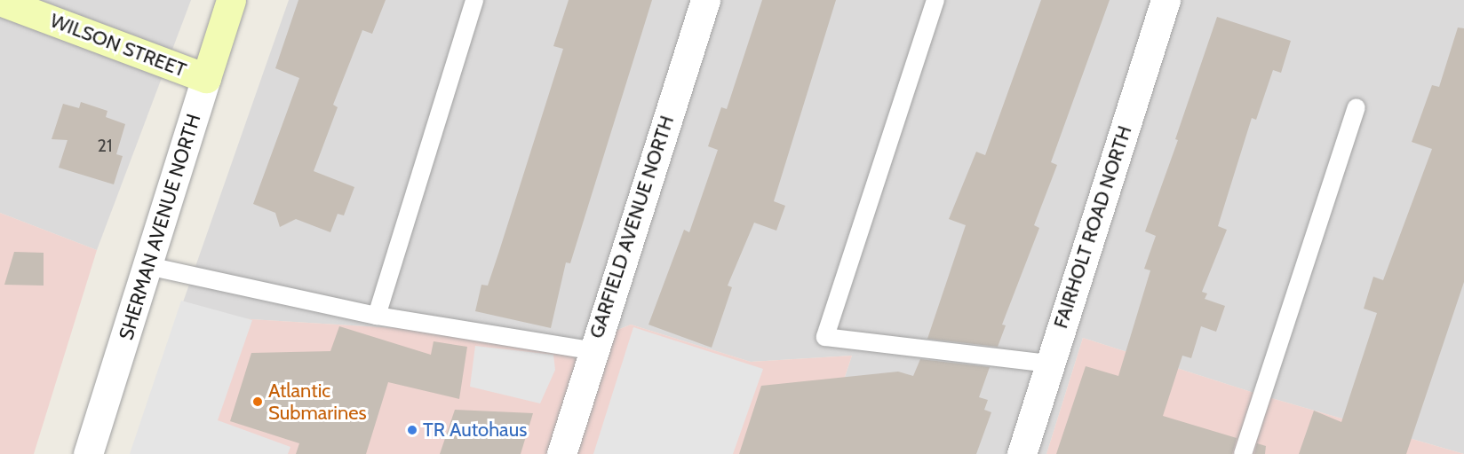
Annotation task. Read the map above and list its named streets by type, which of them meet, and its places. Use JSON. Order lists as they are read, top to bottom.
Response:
{
  "streets": {
    "main road": ["WILSON STREET", "SHERMAN AVENUE NORTH"],
    "street": ["GARFIELD AVENUE NORTH", "FAIRHOLT ROAD NORTH"]
  },
  "crossings": [
    ["WILSON STREET", "SHERMAN AVENUE NORTH"]
  ],
  "places": ["Atlantic Submarines", "TR Autohaus"],
  "house_numbers": ["21"]
}
